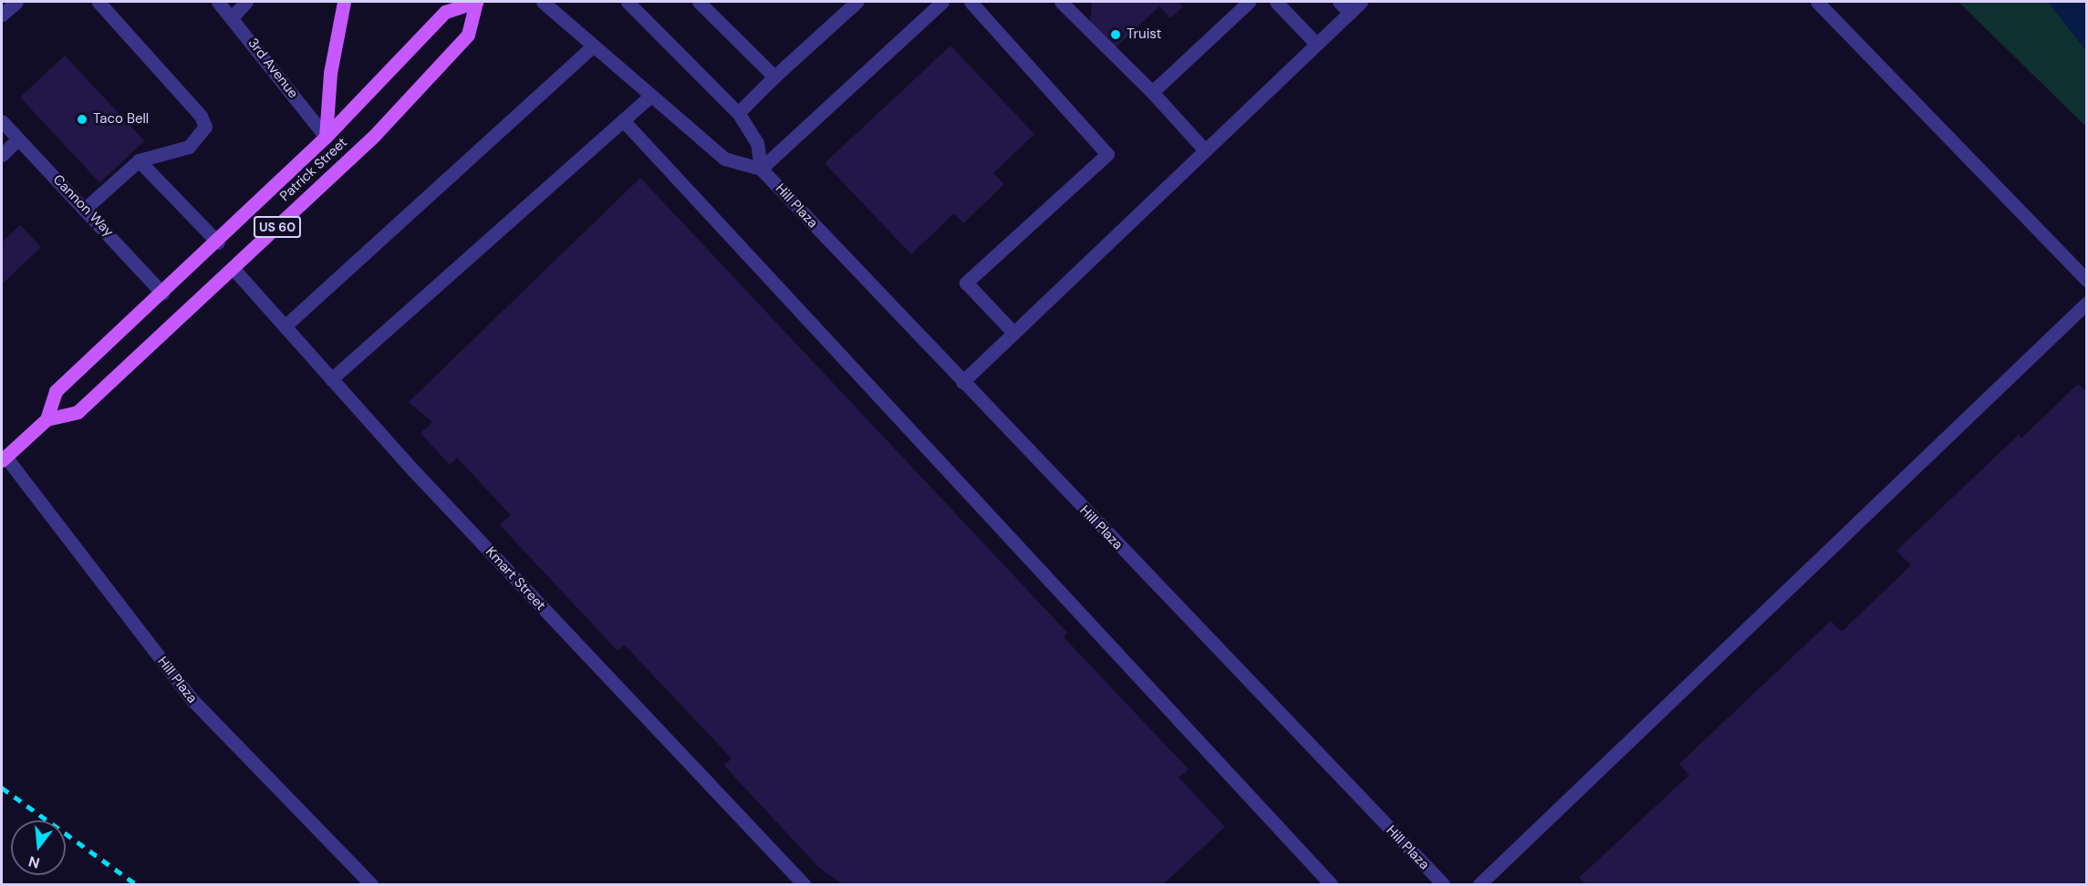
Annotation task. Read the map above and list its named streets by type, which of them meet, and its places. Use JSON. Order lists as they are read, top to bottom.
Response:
{
  "streets": {
    "main road": ["Patrick Street", "US 60"],
    "street": [
      "3rd Avenue",
      "Cannon Way",
      "Hill Plaza",
      "Kmart Street"
    ]
  },
  "crossings": [
    ["3rd Avenue", "Patrick Street"],
    ["Patrick Street", "Cannon Way"],
    ["Patrick Street", "Hill Plaza"],
    ["Patrick Street", "Kmart Street"]
  ],
  "places": ["Truist", "Taco Bell"],
  "north": "bottom"
}
